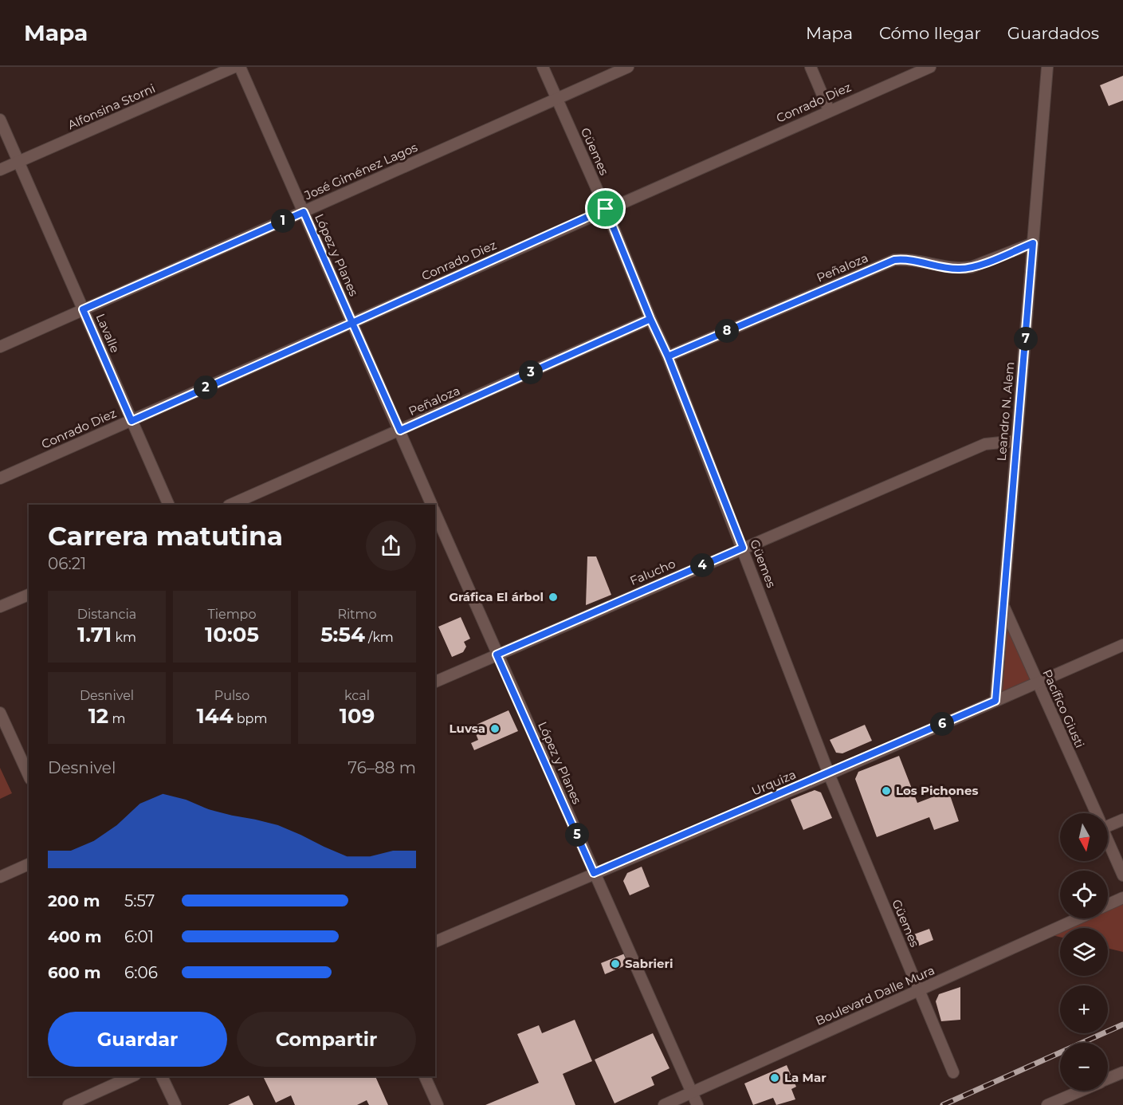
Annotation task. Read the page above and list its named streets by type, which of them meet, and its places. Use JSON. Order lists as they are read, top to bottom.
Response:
{
  "streets": {
    "street": [
      "Conrado Diez",
      "Alfonsina Storni",
      "Güemes",
      "José Giménez Lagos",
      "López y Planes",
      "Peñaloza",
      "Lavalle",
      "Leandro N. Alem",
      "Falucho",
      "Pacífico Giusti",
      "Urquiza",
      "Boulevard Dalle Mura"
    ]
  },
  "crossings": [
    ["Conrado Diez", "Güemes"],
    ["Conrado Diez", "López y Planes"],
    ["Conrado Diez", "Lavalle"],
    ["Alfonsina Storni", "Lavalle"],
    ["Güemes", "José Giménez Lagos"],
    ["Güemes", "Peñaloza"],
    ["Güemes", "Falucho"],
    ["Güemes", "Urquiza"],
    ["Güemes", "Boulevard Dalle Mura"],
    ["José Giménez Lagos", "López y Planes"],
    ["José Giménez Lagos", "Lavalle"],
    ["López y Planes", "Peñaloza"],
    ["López y Planes", "Falucho"],
    ["López y Planes", "Urquiza"],
    ["López y Planes", "Boulevard Dalle Mura"],
    ["Peñaloza", "Leandro N. Alem"],
    ["Leandro N. Alem", "Falucho"],
    ["Leandro N. Alem", "Pacífico Giusti"],
    ["Leandro N. Alem", "Urquiza"],
    ["Pacífico Giusti", "Urquiza"]
  ],
  "places": [
    "Gráfica El árbol",
    "Luvsa",
    "Los Pichones",
    "Sabrieri",
    "La Mar"
  ],
  "north": "bottom",
  "page": {
    "header": "Mapa",
    "nav": ["Mapa", "Cómo llegar", "Guardados"],
    "pins": [
      "1",
      "8",
      "7",
      "3",
      "2",
      "4",
      "6",
      "5"
    ],
    "heading": ["Carrera matutina", "06:21"],
    "stats": [
      ["Distancia", "1.71 km"],
      ["Tiempo", "10:05"],
      ["Ritmo", "5:54 /km"],
      ["Desnivel", "12 m"],
      ["Pulso", "144 bpm"],
      ["kcal", "109"]
    ],
    "chart": ["Desnivel", "76–88 m"],
    "map_buttons": ["+", "−"],
    "list": [
      {
        "name": "200 m",
        "note": "5:57"
      },
      {
        "name": "400 m",
        "note": "6:01"
      },
      {
        "name": "600 m",
        "note": "6:06"
      }
    ],
    "buttons": ["Guardar", "Compartir"]
  }
}
